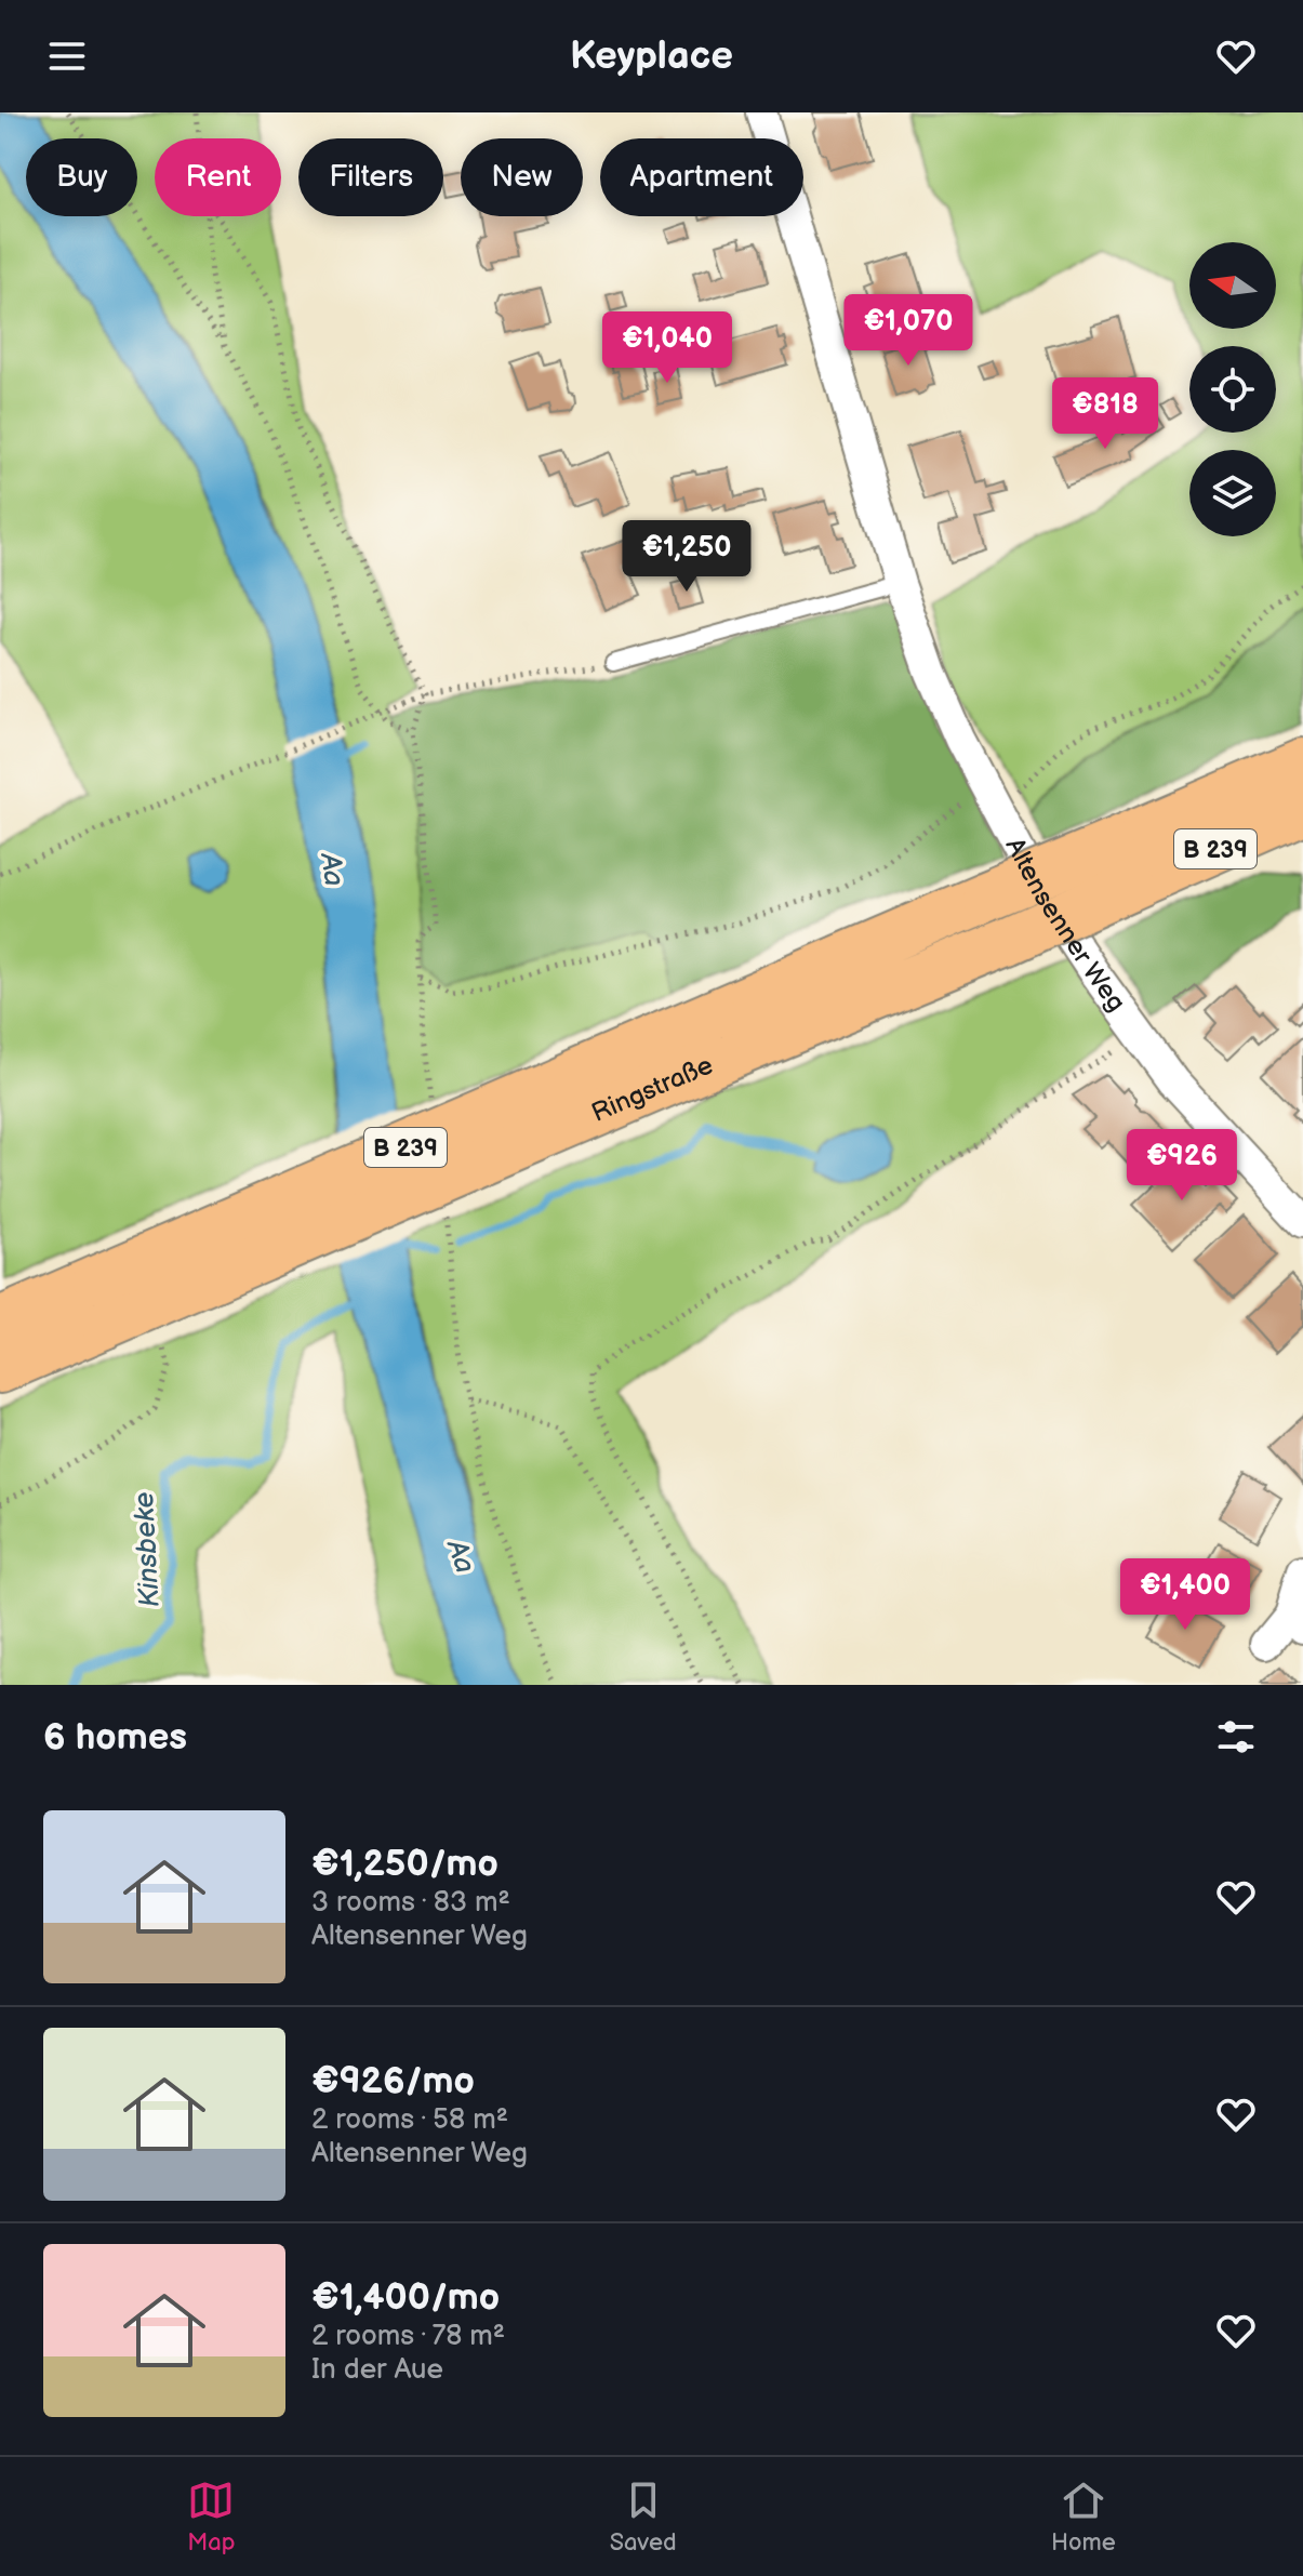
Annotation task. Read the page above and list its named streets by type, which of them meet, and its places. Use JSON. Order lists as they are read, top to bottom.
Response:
{
  "streets": {
    "highway": ["B 239", "Ringstraße"],
    "street": ["Altensenner Weg"]
  },
  "water": ["Aa", "Kinsbeke"],
  "north": "left",
  "page": {
    "header": "Keyplace",
    "chip": [
      "Buy",
      "Rent",
      "Filters",
      "New",
      "Apartment"
    ],
    "price": [
      "€1,070",
      "€1,040",
      "€818",
      "€1,250",
      "€926",
      "€1,400"
    ],
    "heading": "6 homes",
    "list": [
      {
        "name": "€1,250/mo",
        "note": "3 rooms · 83 m² · Altensenner Weg"
      },
      {
        "name": "€926/mo",
        "note": "2 rooms · 58 m² · Altensenner Weg"
      },
      {
        "name": "€1,400/mo",
        "note": "2 rooms · 78 m² · In der Aue"
      }
    ],
    "tabs": ["Map", "Saved", "Home"]
  }
}
